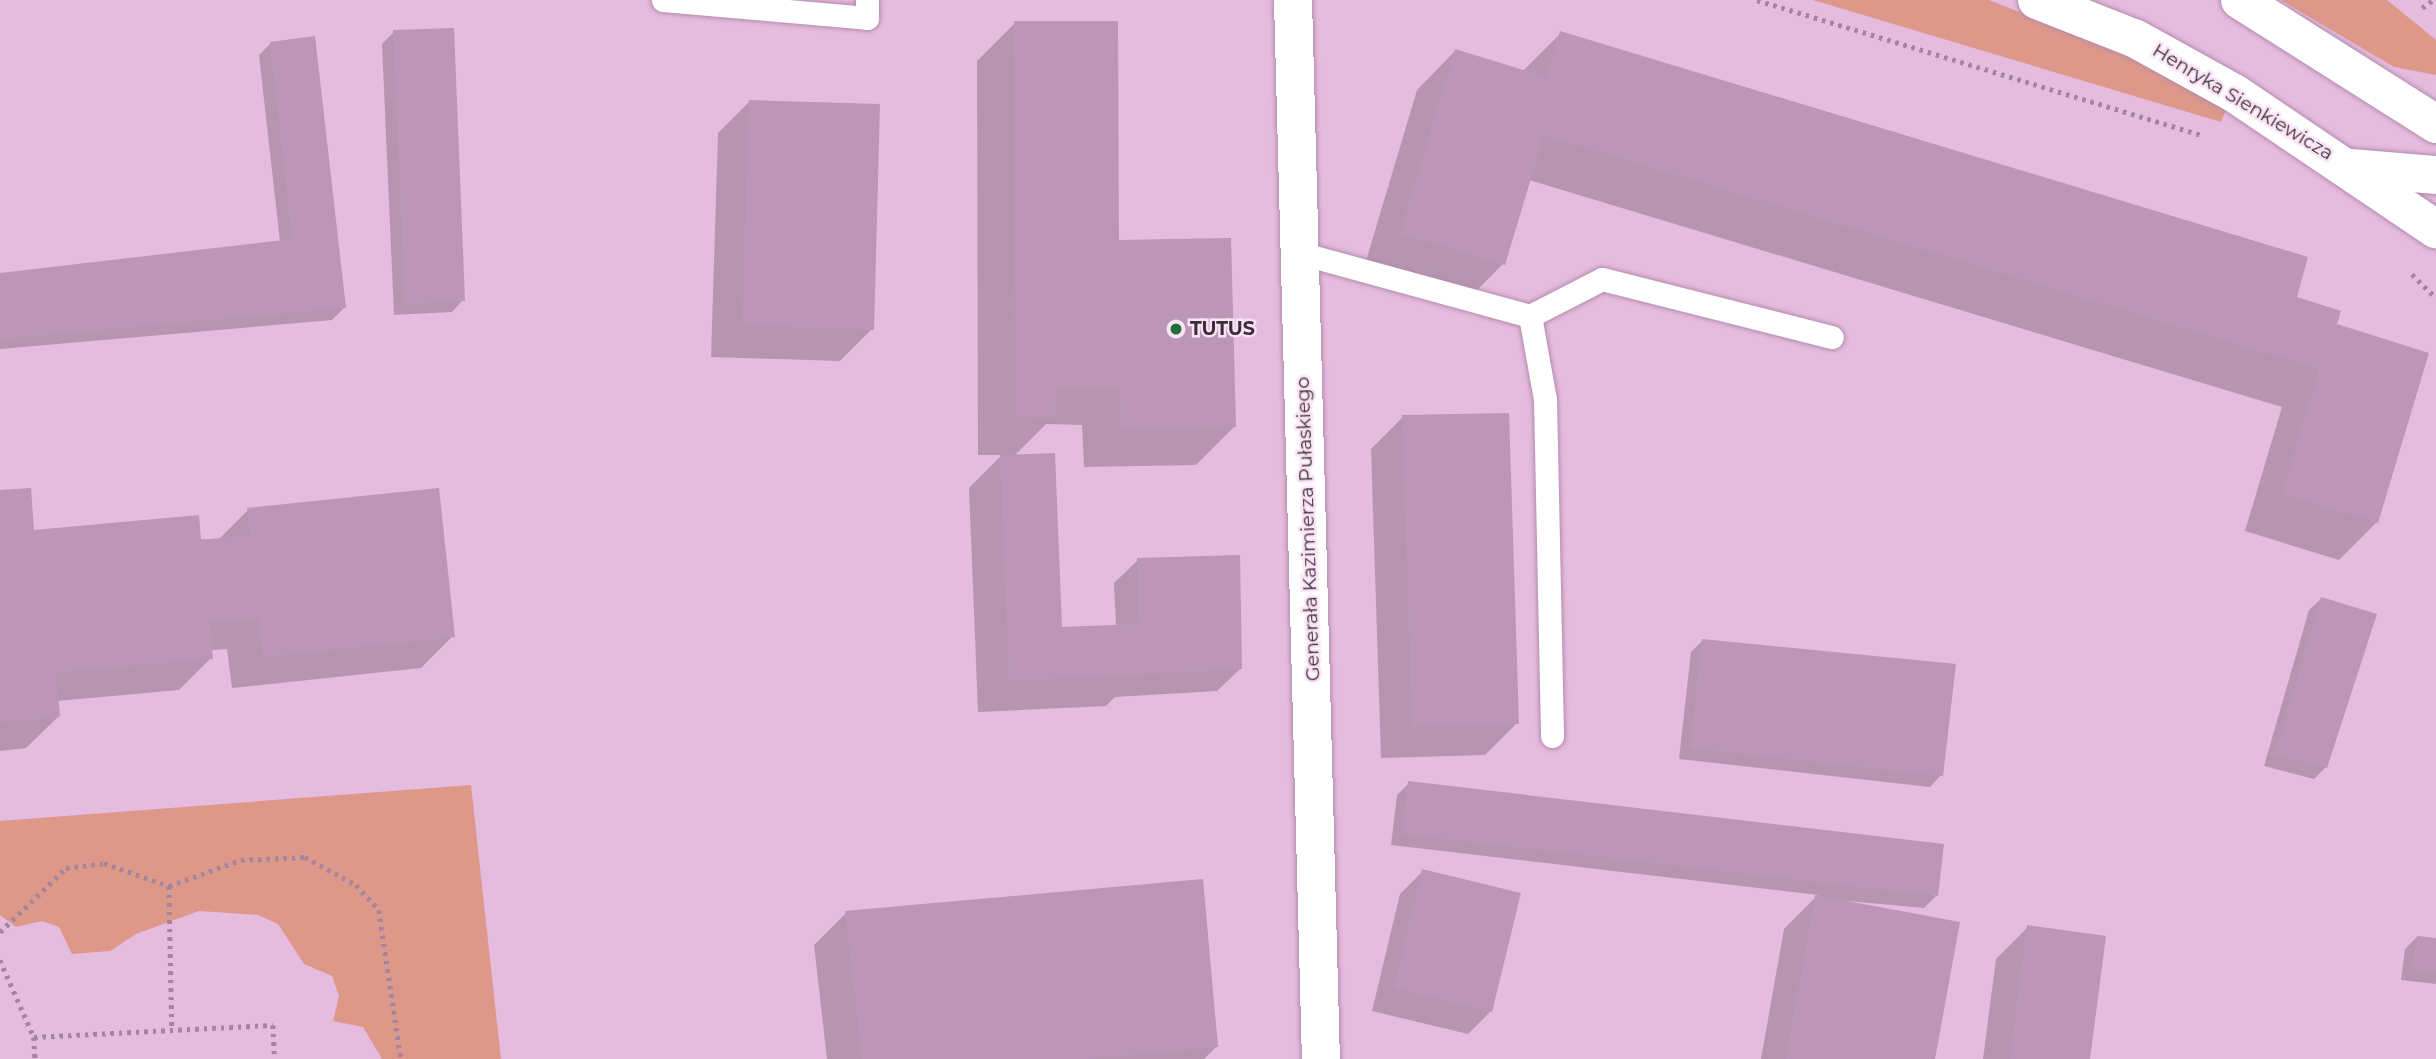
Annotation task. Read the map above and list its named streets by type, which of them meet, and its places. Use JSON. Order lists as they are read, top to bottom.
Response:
{
  "streets": {
    "street": ["Henryka Sienkiewicza", "Generała Kazimierza Pułaskiego"]
  },
  "places": ["TUTUS"]
}
